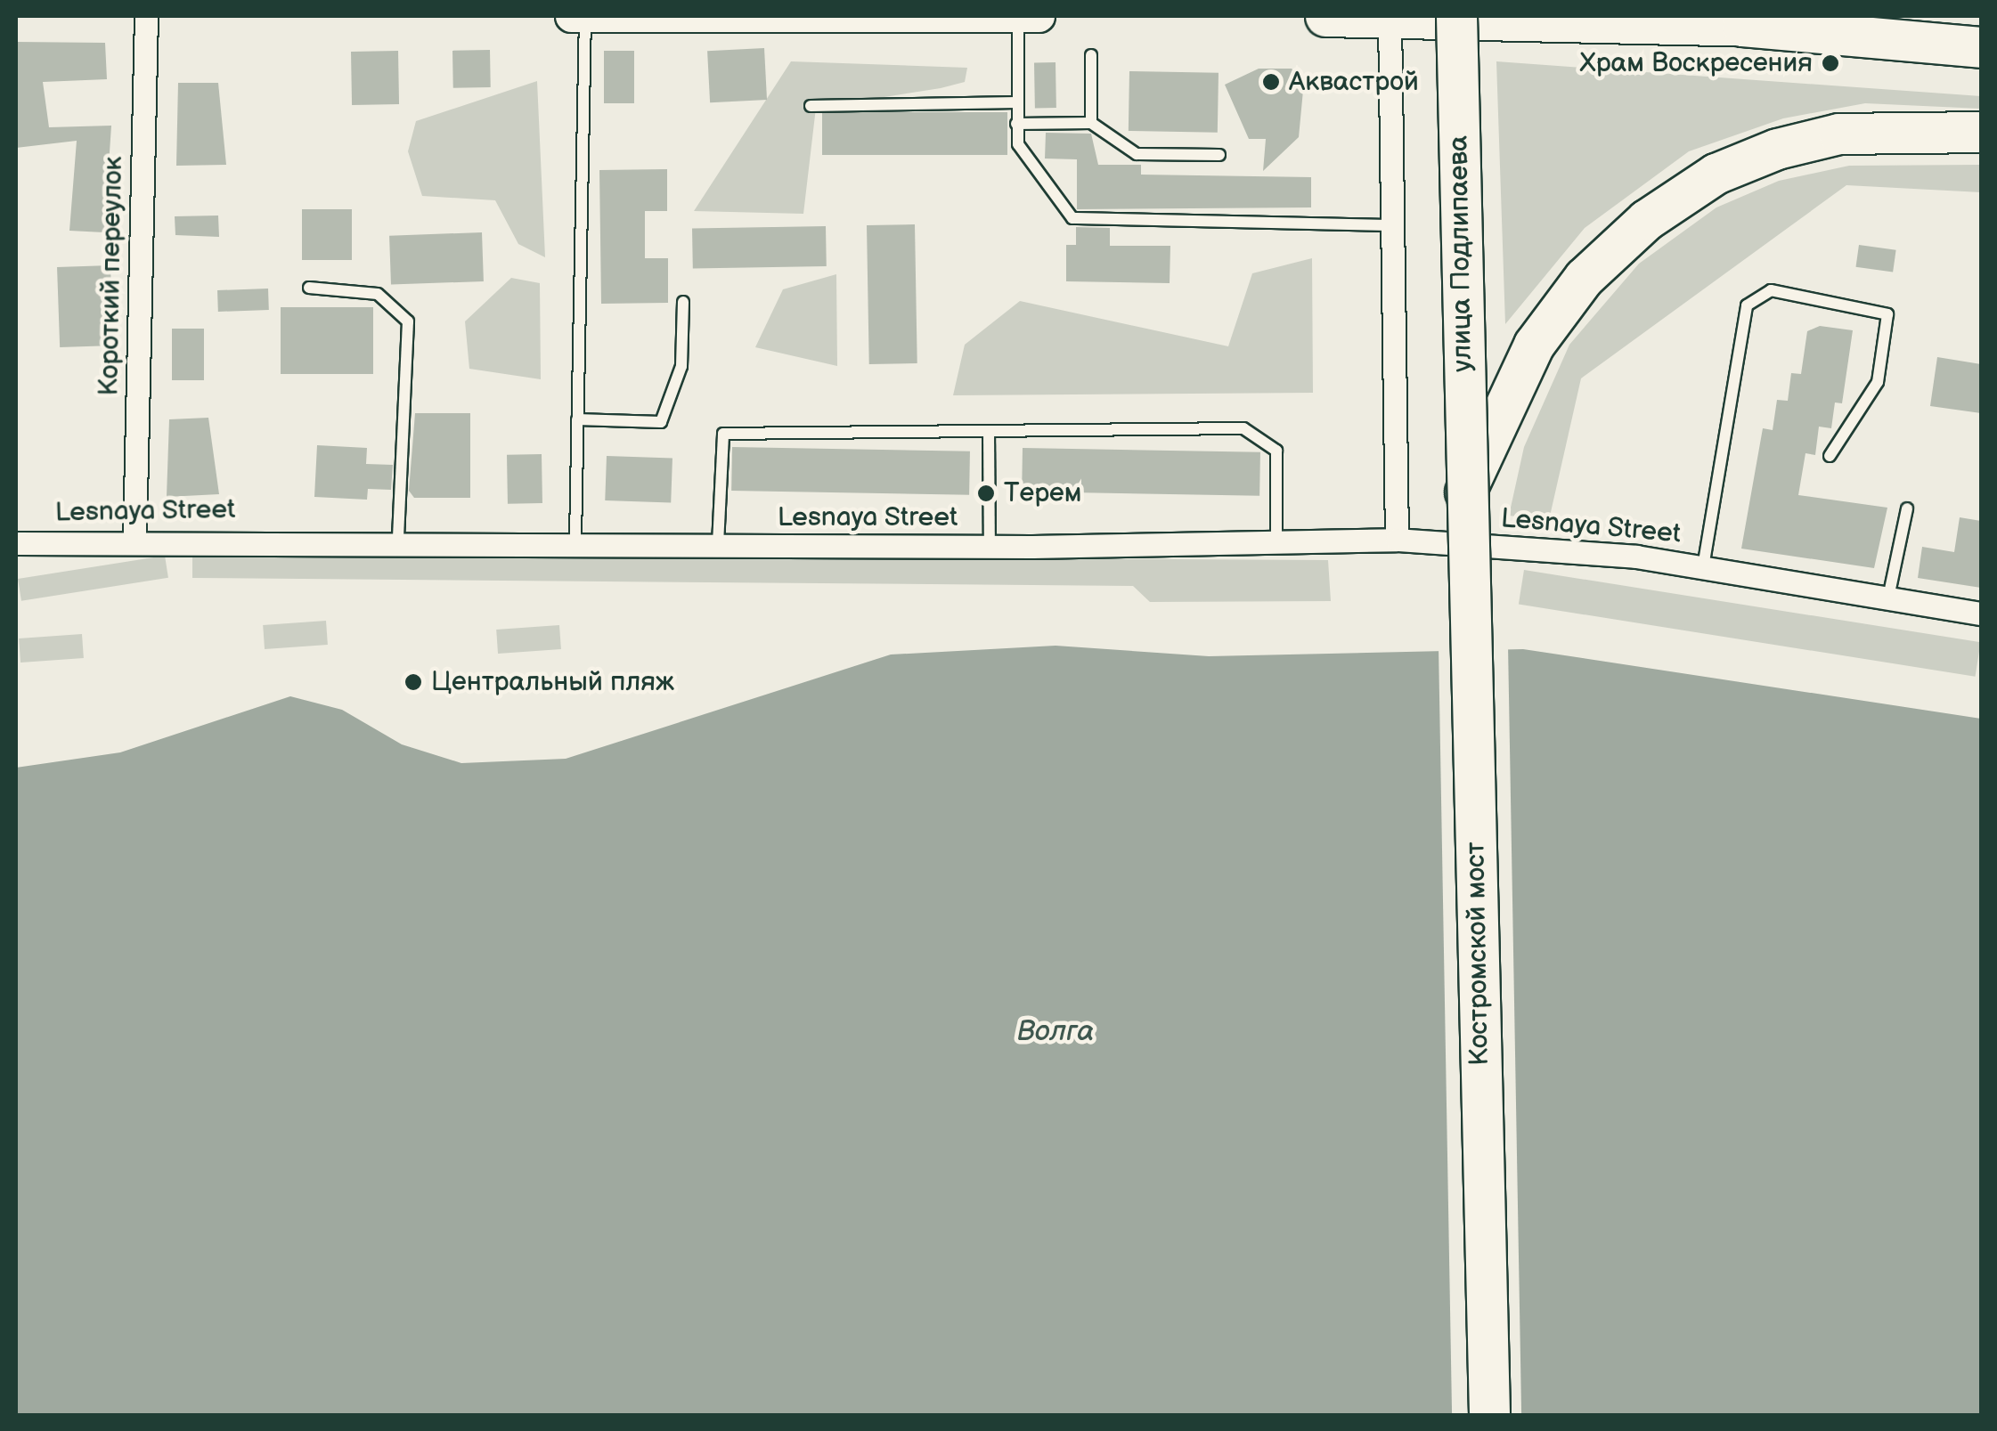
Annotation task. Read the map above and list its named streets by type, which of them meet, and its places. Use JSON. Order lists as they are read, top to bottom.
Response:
{
  "streets": {
    "highway": ["улица Подлипаева", "Костромской мост"],
    "street": ["Короткий переулок", "Lesnaya Street"]
  },
  "crossings": [
    ["улица Подлипаева", "Костромской мост"],
    ["Короткий переулок", "Lesnaya Street"]
  ],
  "water": ["Волга"],
  "places": [
    "Храм Воскресения",
    "Аквастрой",
    "Терем",
    "Центральный пляж"
  ]
}
